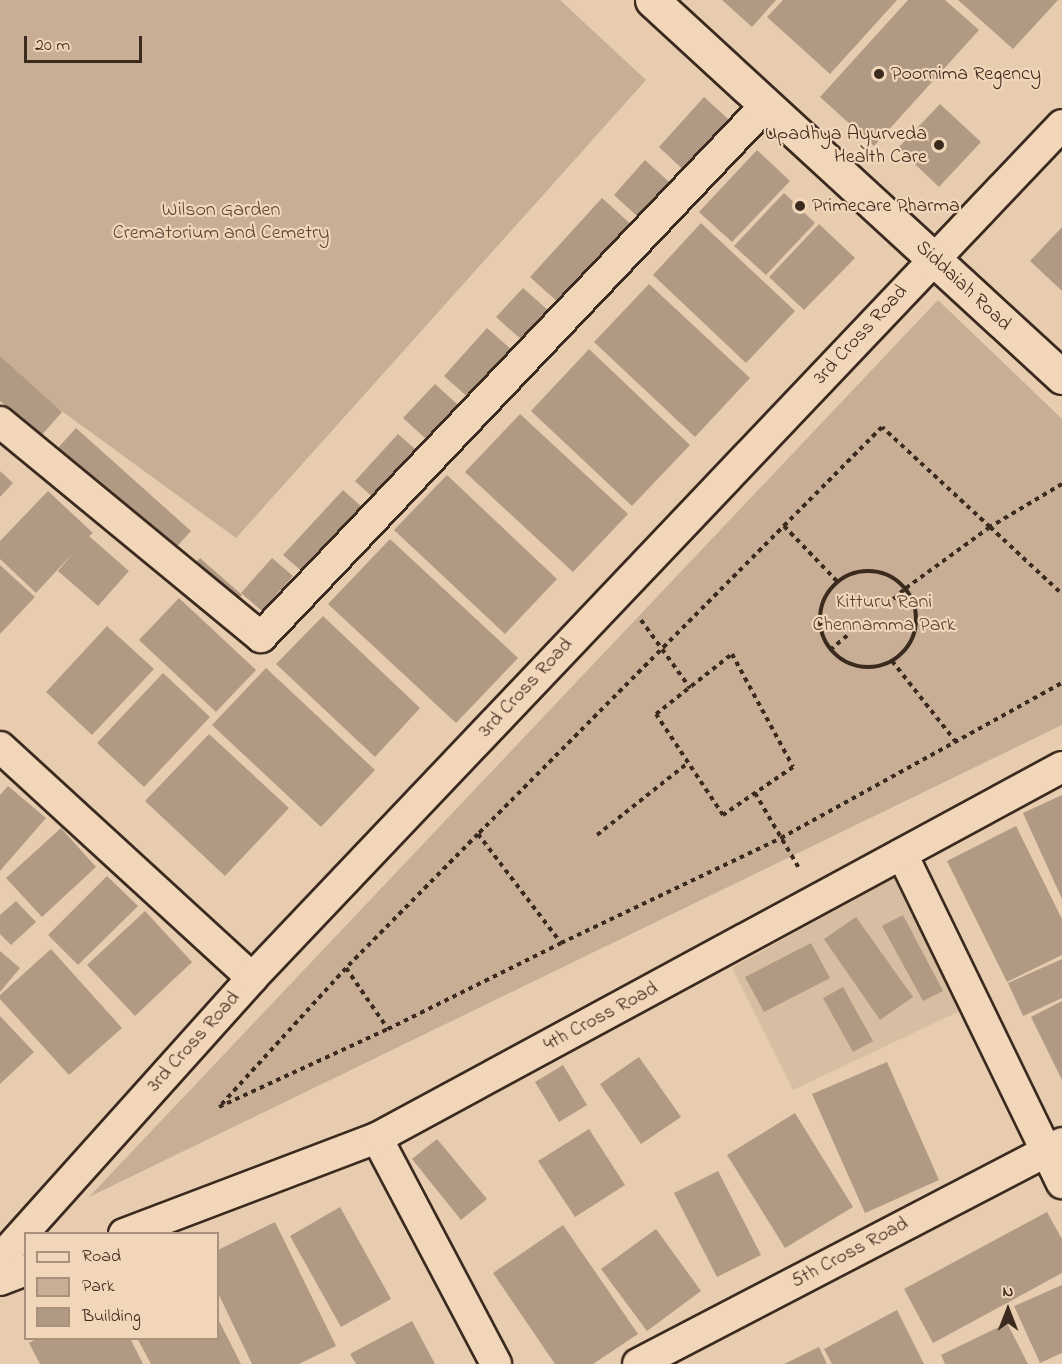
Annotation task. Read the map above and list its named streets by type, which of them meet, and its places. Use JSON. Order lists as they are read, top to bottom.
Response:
{
  "streets": {
    "main road": ["Siddaiah Road"],
    "street": ["3rd Cross Road", "4th Cross Road", "5th Cross Road"]
  },
  "crossings": [
    ["Siddaiah Road", "3rd Cross Road"]
  ],
  "parks": ["Wilson Garden Crematorium and Cemetry", "Kitturu Rani Chennamma Park"],
  "places": ["Poornima Regency", "Upadhya Ayurveda Health Care", "Primecare Pharma"],
  "legend": ["Road", "Park", "Building"],
  "scale_bar": "20 m",
  "north": "top"
}
